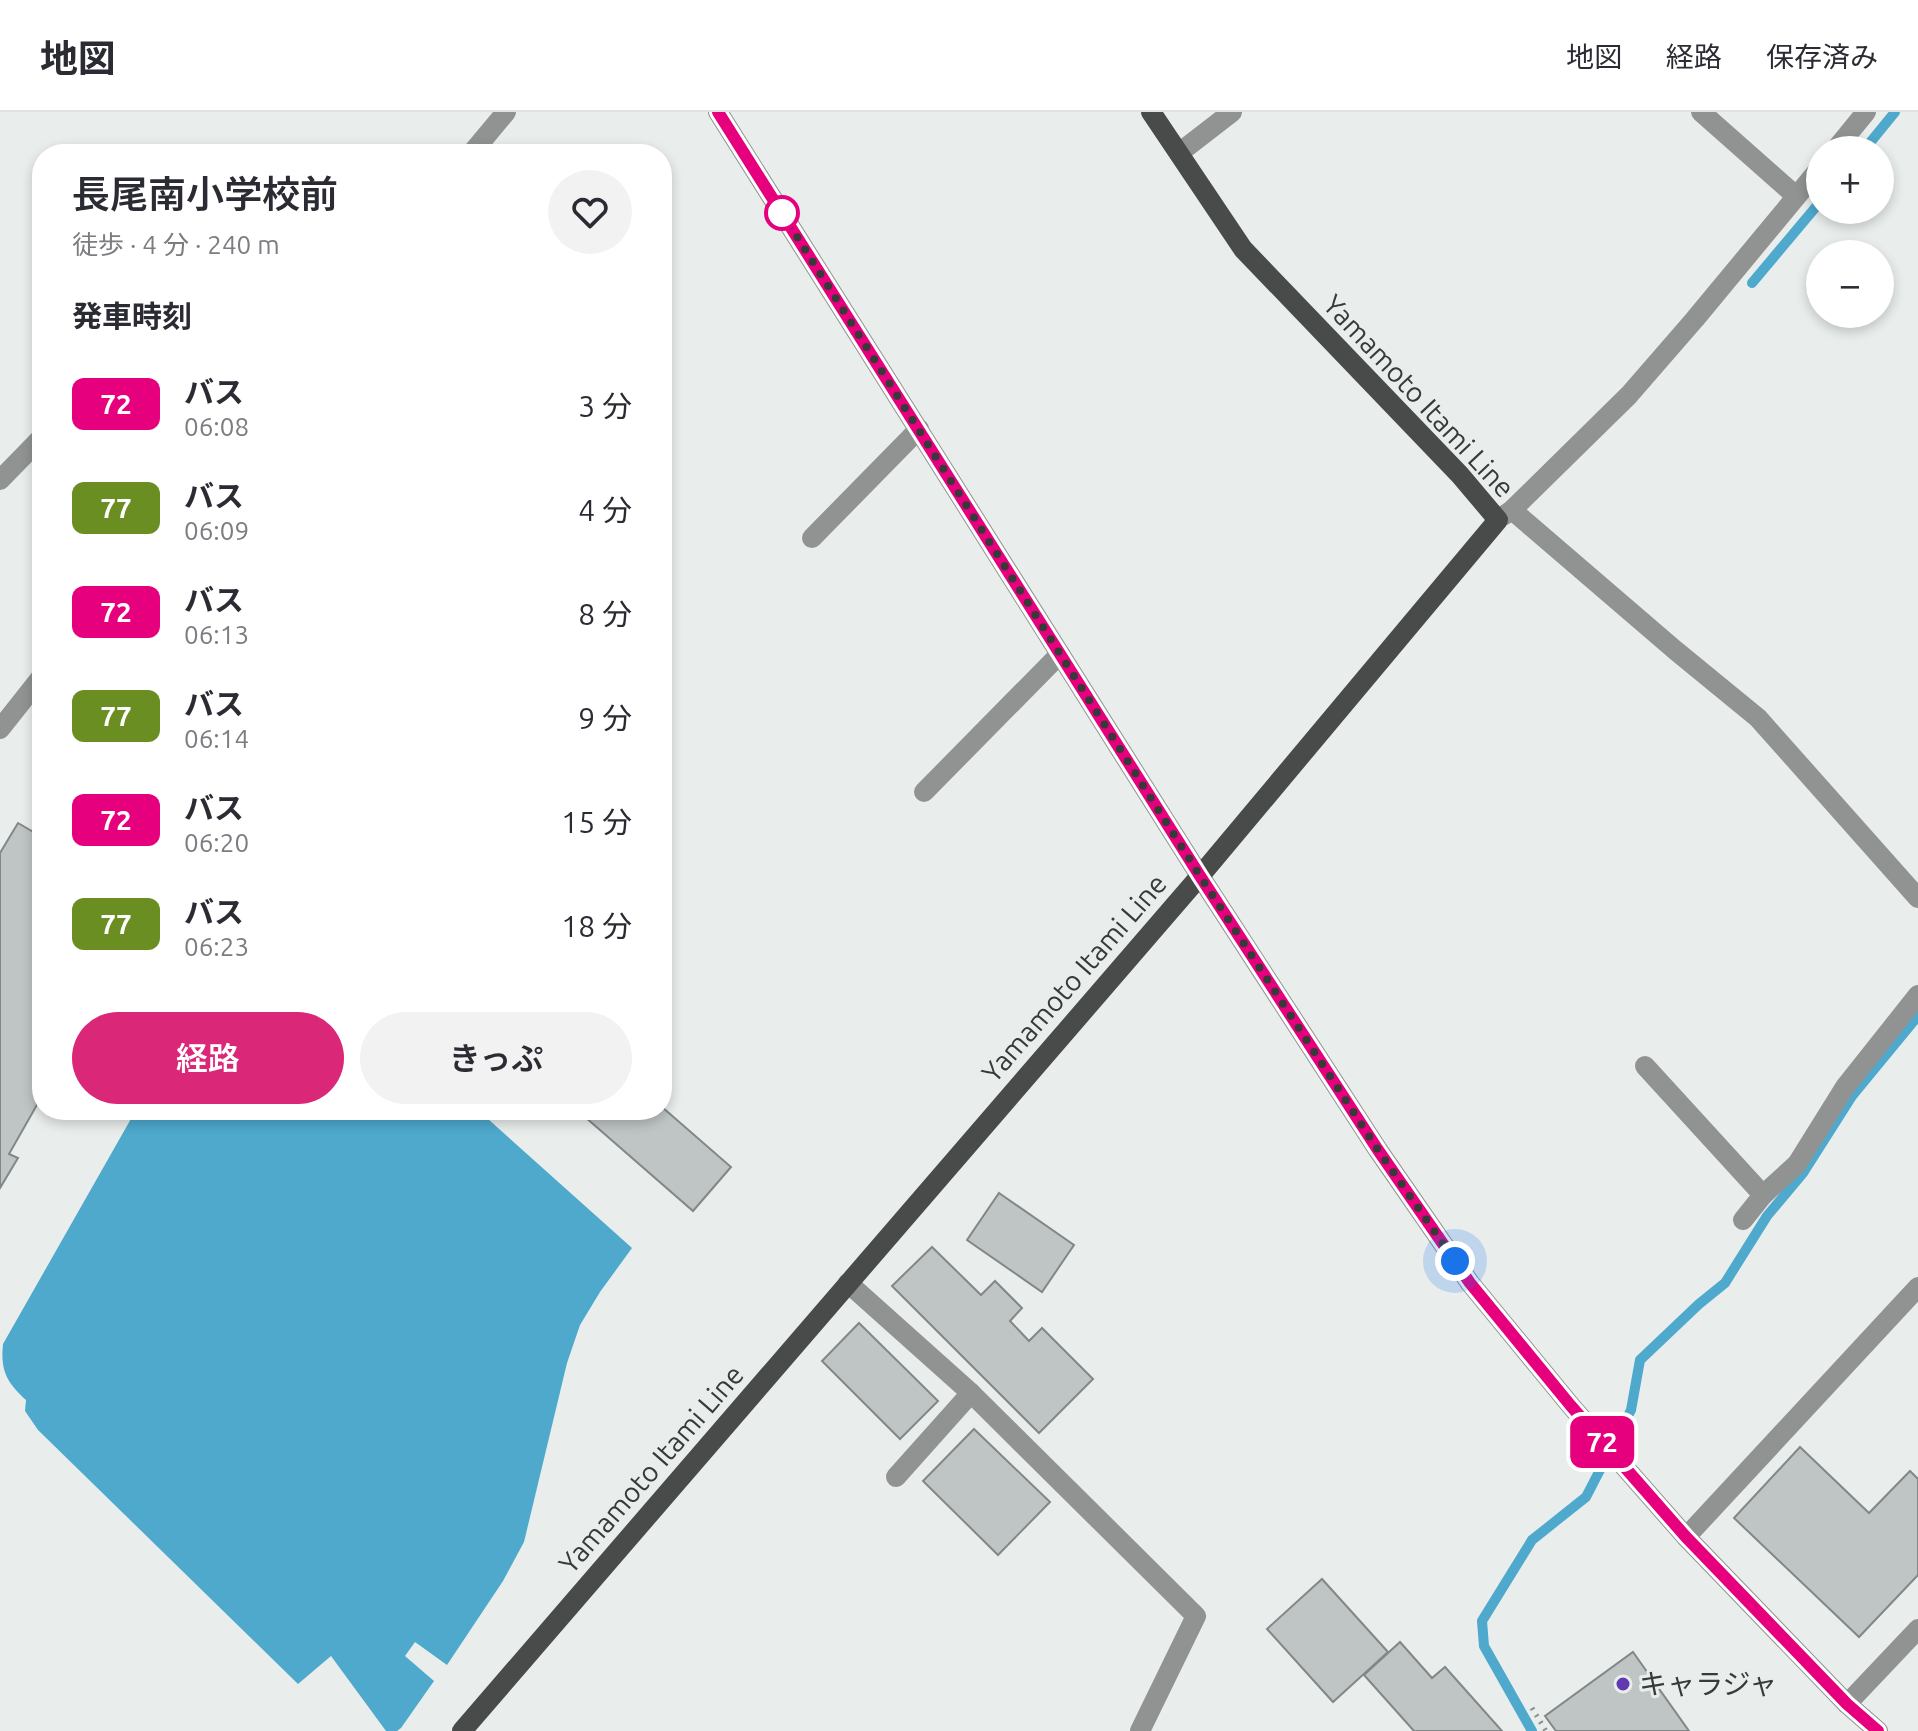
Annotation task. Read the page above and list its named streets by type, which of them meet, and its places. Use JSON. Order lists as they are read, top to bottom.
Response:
{
  "streets": {
    "main road": ["Yamamoto Itami Line"]
  },
  "places": ["キャラジャ"],
  "lines": ["bus line 72"],
  "page": {
    "header": "地図",
    "nav": ["地図", "経路", "保存済み"],
    "on_map": "72",
    "map_buttons": ["+", "−"],
    "heading": [
      ["長尾南小学校前", "徒歩 · 4 分 · 240 m"],
      "発車時刻"
    ],
    "list": [
      {
        "mark": "72",
        "name": "バス",
        "note": "06:08",
        "value": "3 分"
      },
      {
        "mark": "77",
        "name": "バス",
        "note": "06:09",
        "value": "4 分"
      },
      {
        "mark": "72",
        "name": "バス",
        "note": "06:13",
        "value": "8 分"
      },
      {
        "mark": "77",
        "name": "バス",
        "note": "06:14",
        "value": "9 分"
      },
      {
        "mark": "72",
        "name": "バス",
        "note": "06:20",
        "value": "15 分"
      },
      {
        "mark": "77",
        "name": "バス",
        "note": "06:23",
        "value": "18 分"
      }
    ],
    "buttons": ["経路", "きっぷ"]
  }
}
